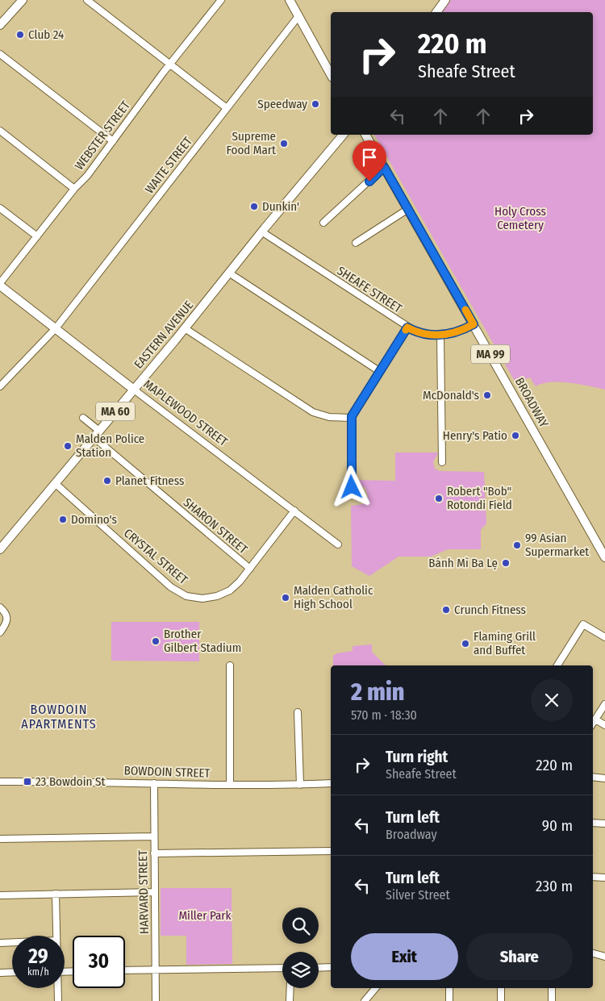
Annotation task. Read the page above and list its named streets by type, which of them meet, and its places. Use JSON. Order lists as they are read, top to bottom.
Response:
{
  "streets": {
    "main road": [
      "EASTERN AVENUE",
      "MA 99",
      "BROADWAY",
      "MA 60",
      "MAPLEWOOD STREET"
    ],
    "street": [
      "WEBSTER STREET",
      "WAITE STREET",
      "SHEAFE STREET",
      "SHARON STREET",
      "CRYSTAL STREET",
      "BOWDOIN STREET",
      "HARVARD STREET"
    ]
  },
  "crossings": [
    ["WEBSTER STREET", "MAPLEWOOD STREET"],
    ["WAITE STREET", "MAPLEWOOD STREET"],
    ["SHEAFE STREET", "EASTERN AVENUE"],
    ["SHEAFE STREET", "BROADWAY"],
    ["EASTERN AVENUE", "MAPLEWOOD STREET"],
    ["EASTERN AVENUE", "SHARON STREET"],
    ["EASTERN AVENUE", "CRYSTAL STREET"],
    ["MAPLEWOOD STREET", "CRYSTAL STREET"],
    ["SHARON STREET", "CRYSTAL STREET"],
    ["BOWDOIN STREET", "HARVARD STREET"]
  ],
  "districts": ["BOWDOIN APARTMENTS"],
  "parks": ["Holy Cross Cemetery", "Miller Park"],
  "places": {
    "other": [
      "Club 24",
      "Speedway",
      "Supreme Food Mart",
      "Dunkin'",
      "McDonald's",
      "Henry's Patio",
      "Malden Police Station",
      "Planet Fitness",
      "Robert \"Bob\" Rotondi Field",
      "Domino's",
      "99 Asian Supermarket",
      "Bánh Mì Ba Lẹ",
      "Malden Catholic High School",
      "Crunch Fitness",
      "Brother Gilbert Stadium",
      "Flaming Grill and Buffet"
    ],
    "transit": ["23 Bowdoin St"]
  },
  "page": {
    "turn": ["220 m", "Sheafe Street"],
    "heading": ["2 min", "570 m · 18:30"],
    "list": [
      {
        "name": "Turn right",
        "note": "Sheafe Street",
        "value": "220 m"
      },
      {
        "name": "Turn left",
        "note": "Broadway",
        "value": "90 m"
      },
      {
        "name": "Turn left",
        "note": "Silver Street",
        "value": "230 m"
      }
    ],
    "buttons": ["Exit", "Share"],
    "speed": "29 km/h",
    "limit": "30"
  }
}
